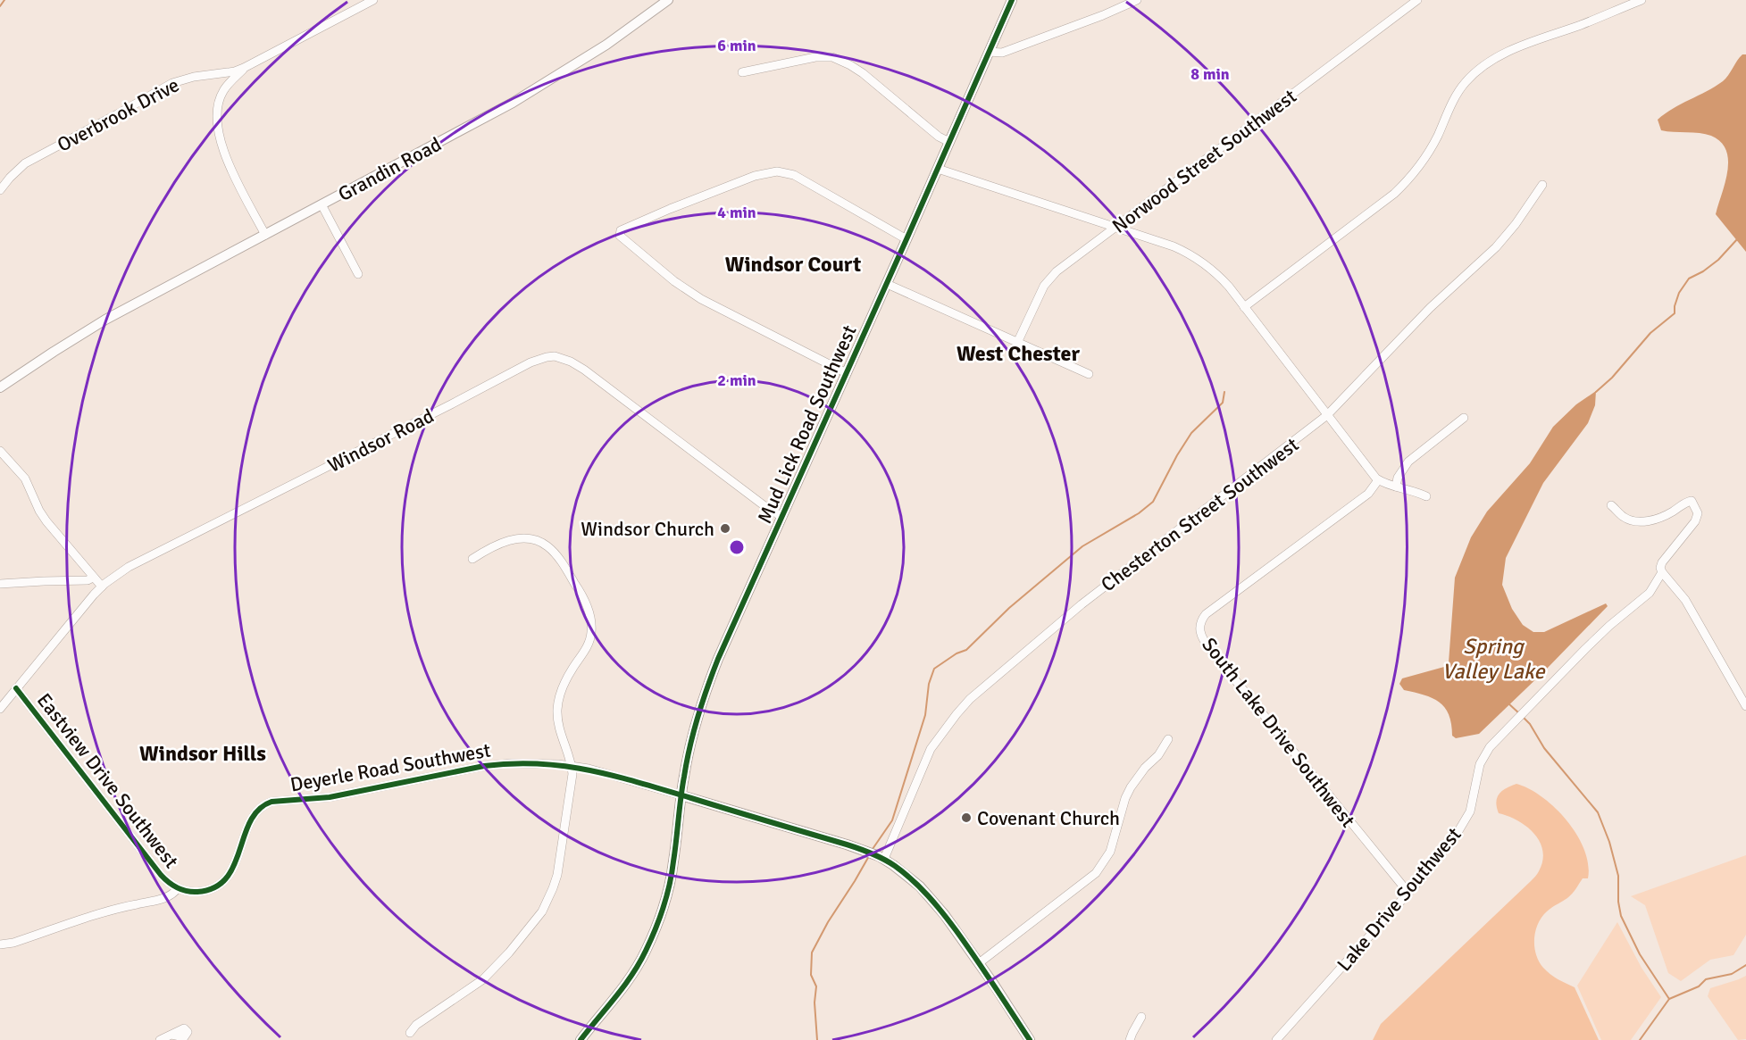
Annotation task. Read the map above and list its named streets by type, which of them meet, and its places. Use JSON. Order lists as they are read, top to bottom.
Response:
{
  "streets": {
    "street": [
      "Overbrook Drive",
      "Norwood Street Southwest",
      "Grandin Road",
      "Mud Lick Road Southwest",
      "Windsor Road",
      "Chesterton Street Southwest",
      "South Lake Drive Southwest",
      "Deyerle Road Southwest",
      "Eastview Drive Southwest",
      "Lake Drive Southwest"
    ]
  },
  "crossings": [
    ["Mud Lick Road Southwest", "Windsor Road"],
    ["Mud Lick Road Southwest", "Deyerle Road Southwest"],
    ["Windsor Road", "Eastview Drive Southwest"],
    ["Chesterton Street Southwest", "Deyerle Road Southwest"],
    ["South Lake Drive Southwest", "Lake Drive Southwest"],
    ["Deyerle Road Southwest", "Eastview Drive Southwest"]
  ],
  "districts": ["Windsor Court", "West Chester", "Windsor Hills"],
  "water": ["Spring Valley Lake"],
  "places": ["Windsor Church", "Covenant Church"],
  "rings": [
    "6 min",
    "8 min",
    "4 min",
    "2 min"
  ]
}
